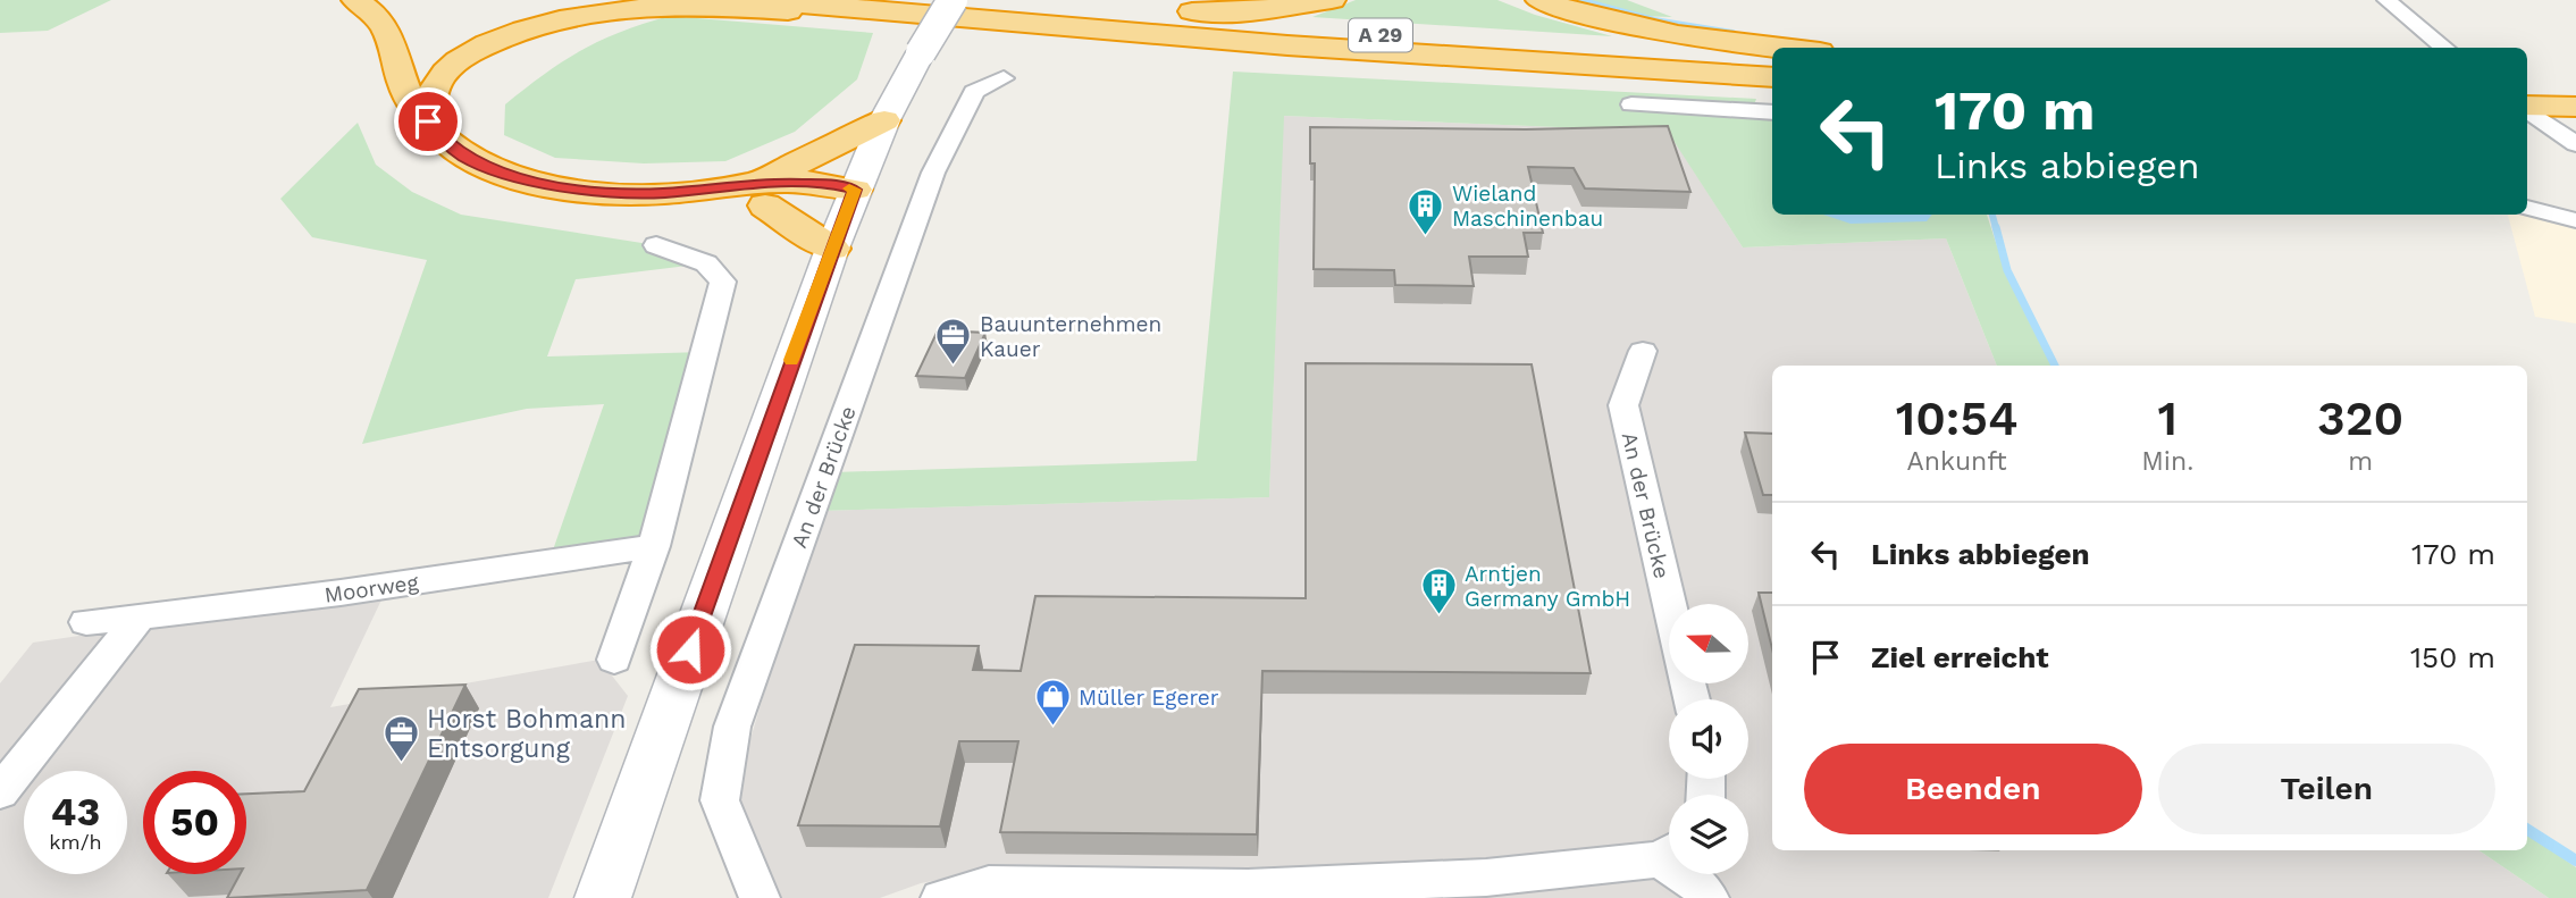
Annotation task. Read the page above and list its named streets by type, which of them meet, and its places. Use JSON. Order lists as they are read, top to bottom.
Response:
{
  "streets": {
    "highway": ["A 29"],
    "street": ["An der Brücke", "Moorweg"]
  },
  "places": {
    "building": ["Wieland Maschinenbau", "Arntjen Germany GmbH"],
    "office": ["Bauunternehmen Kauer", "Horst Bohmann Entsorgung"],
    "shop": ["Müller Egerer"]
  },
  "north": "left",
  "page": {
    "turn": ["170 m", "Links abbiegen"],
    "eta": [
      "10:54",
      "Ankunft",
      "1",
      "Min.",
      "320",
      "m"
    ],
    "list": [
      {
        "name": "Links abbiegen",
        "value": "170 m"
      },
      {
        "name": "Ziel erreicht",
        "value": "150 m"
      }
    ],
    "buttons": ["Beenden", "Teilen"],
    "speed": "43 km/h",
    "limit": "50"
  }
}
